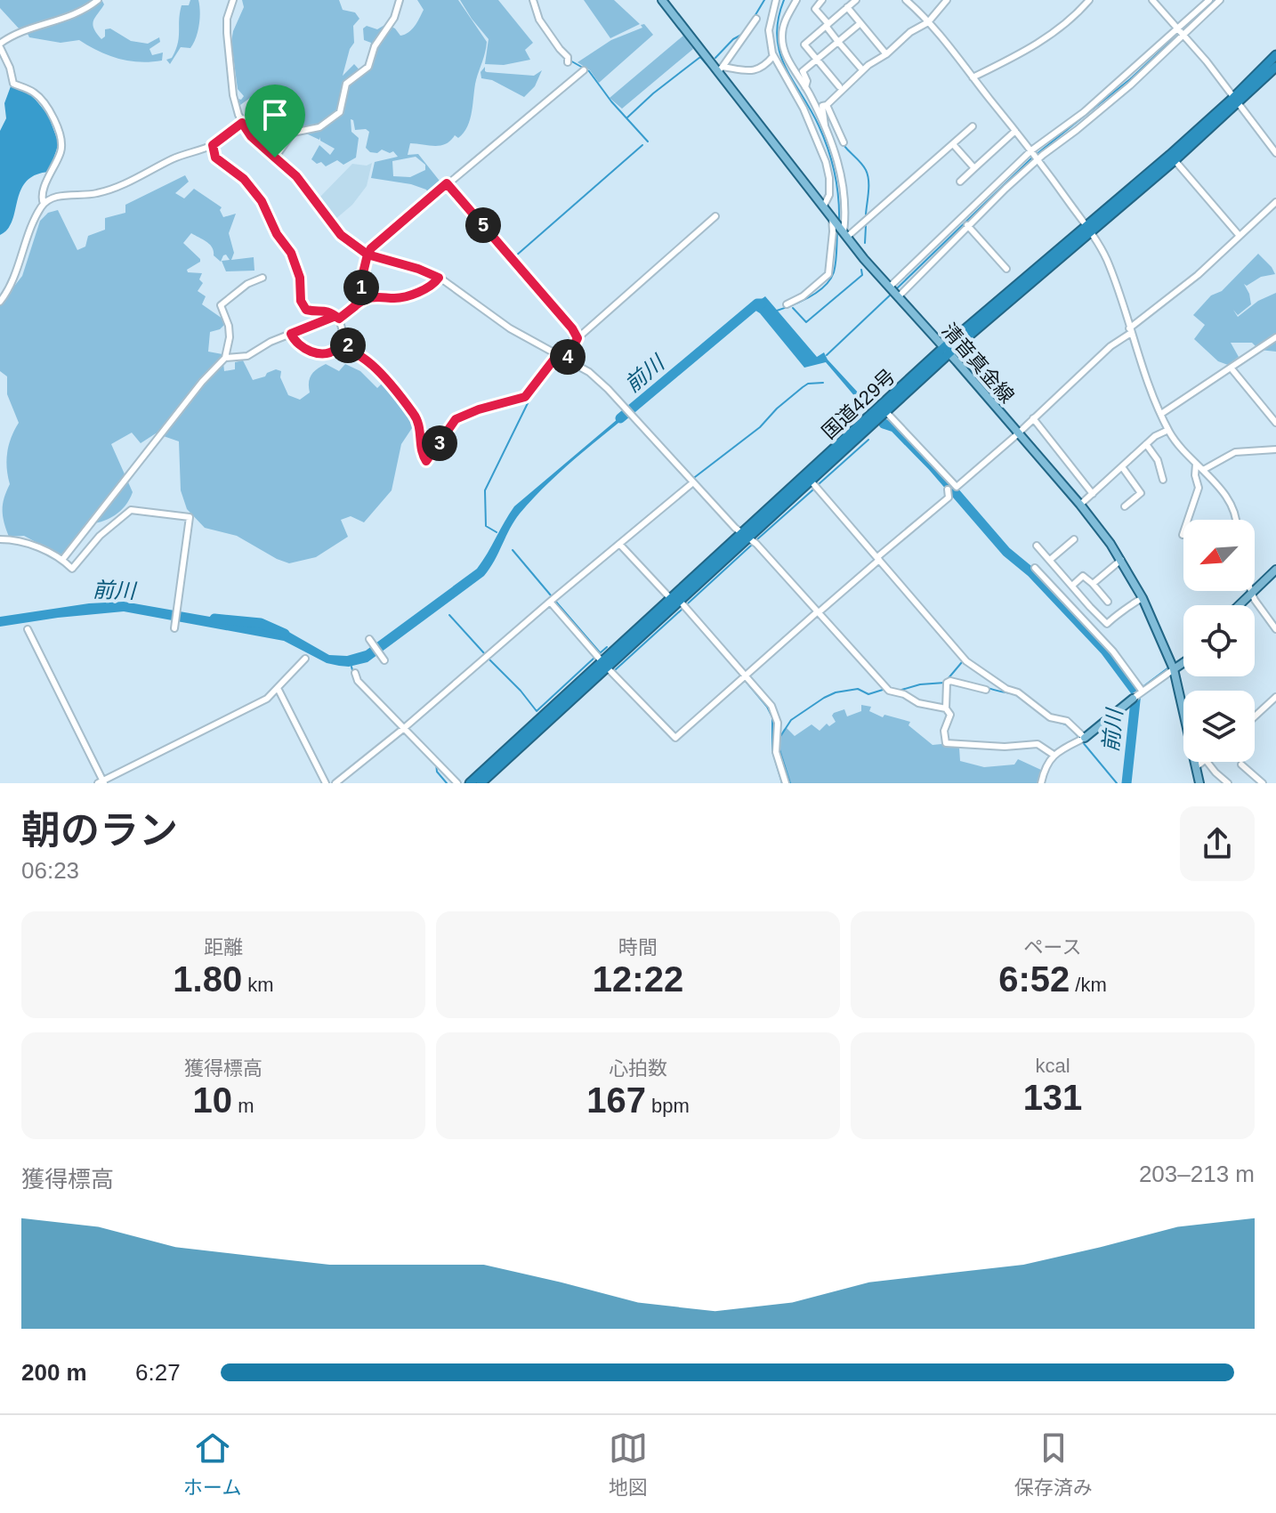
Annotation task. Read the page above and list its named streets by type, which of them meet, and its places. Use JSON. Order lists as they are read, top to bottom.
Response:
{
  "streets": {
    "highway": ["国道429号"],
    "main road": ["清音真金線"]
  },
  "crossings": [
    ["清音真金線", "国道429号"]
  ],
  "water": ["前川"],
  "north": "bottom left",
  "page": {
    "pins": [
      "5",
      "1",
      "2",
      "4",
      "3"
    ],
    "heading": ["朝のラン", "06:23"],
    "stats": [
      ["距離", "1.80 km"],
      ["時間", "12:22"],
      ["ペース", "6:52 /km"],
      ["獲得標高", "10 m"],
      ["心拍数", "167 bpm"],
      ["kcal", "131"]
    ],
    "chart": ["獲得標高", "203–213 m"],
    "list": [
      {
        "name": "200 m",
        "note": "6:27"
      }
    ],
    "tabs": ["ホーム", "地図", "保存済み"]
  }
}
